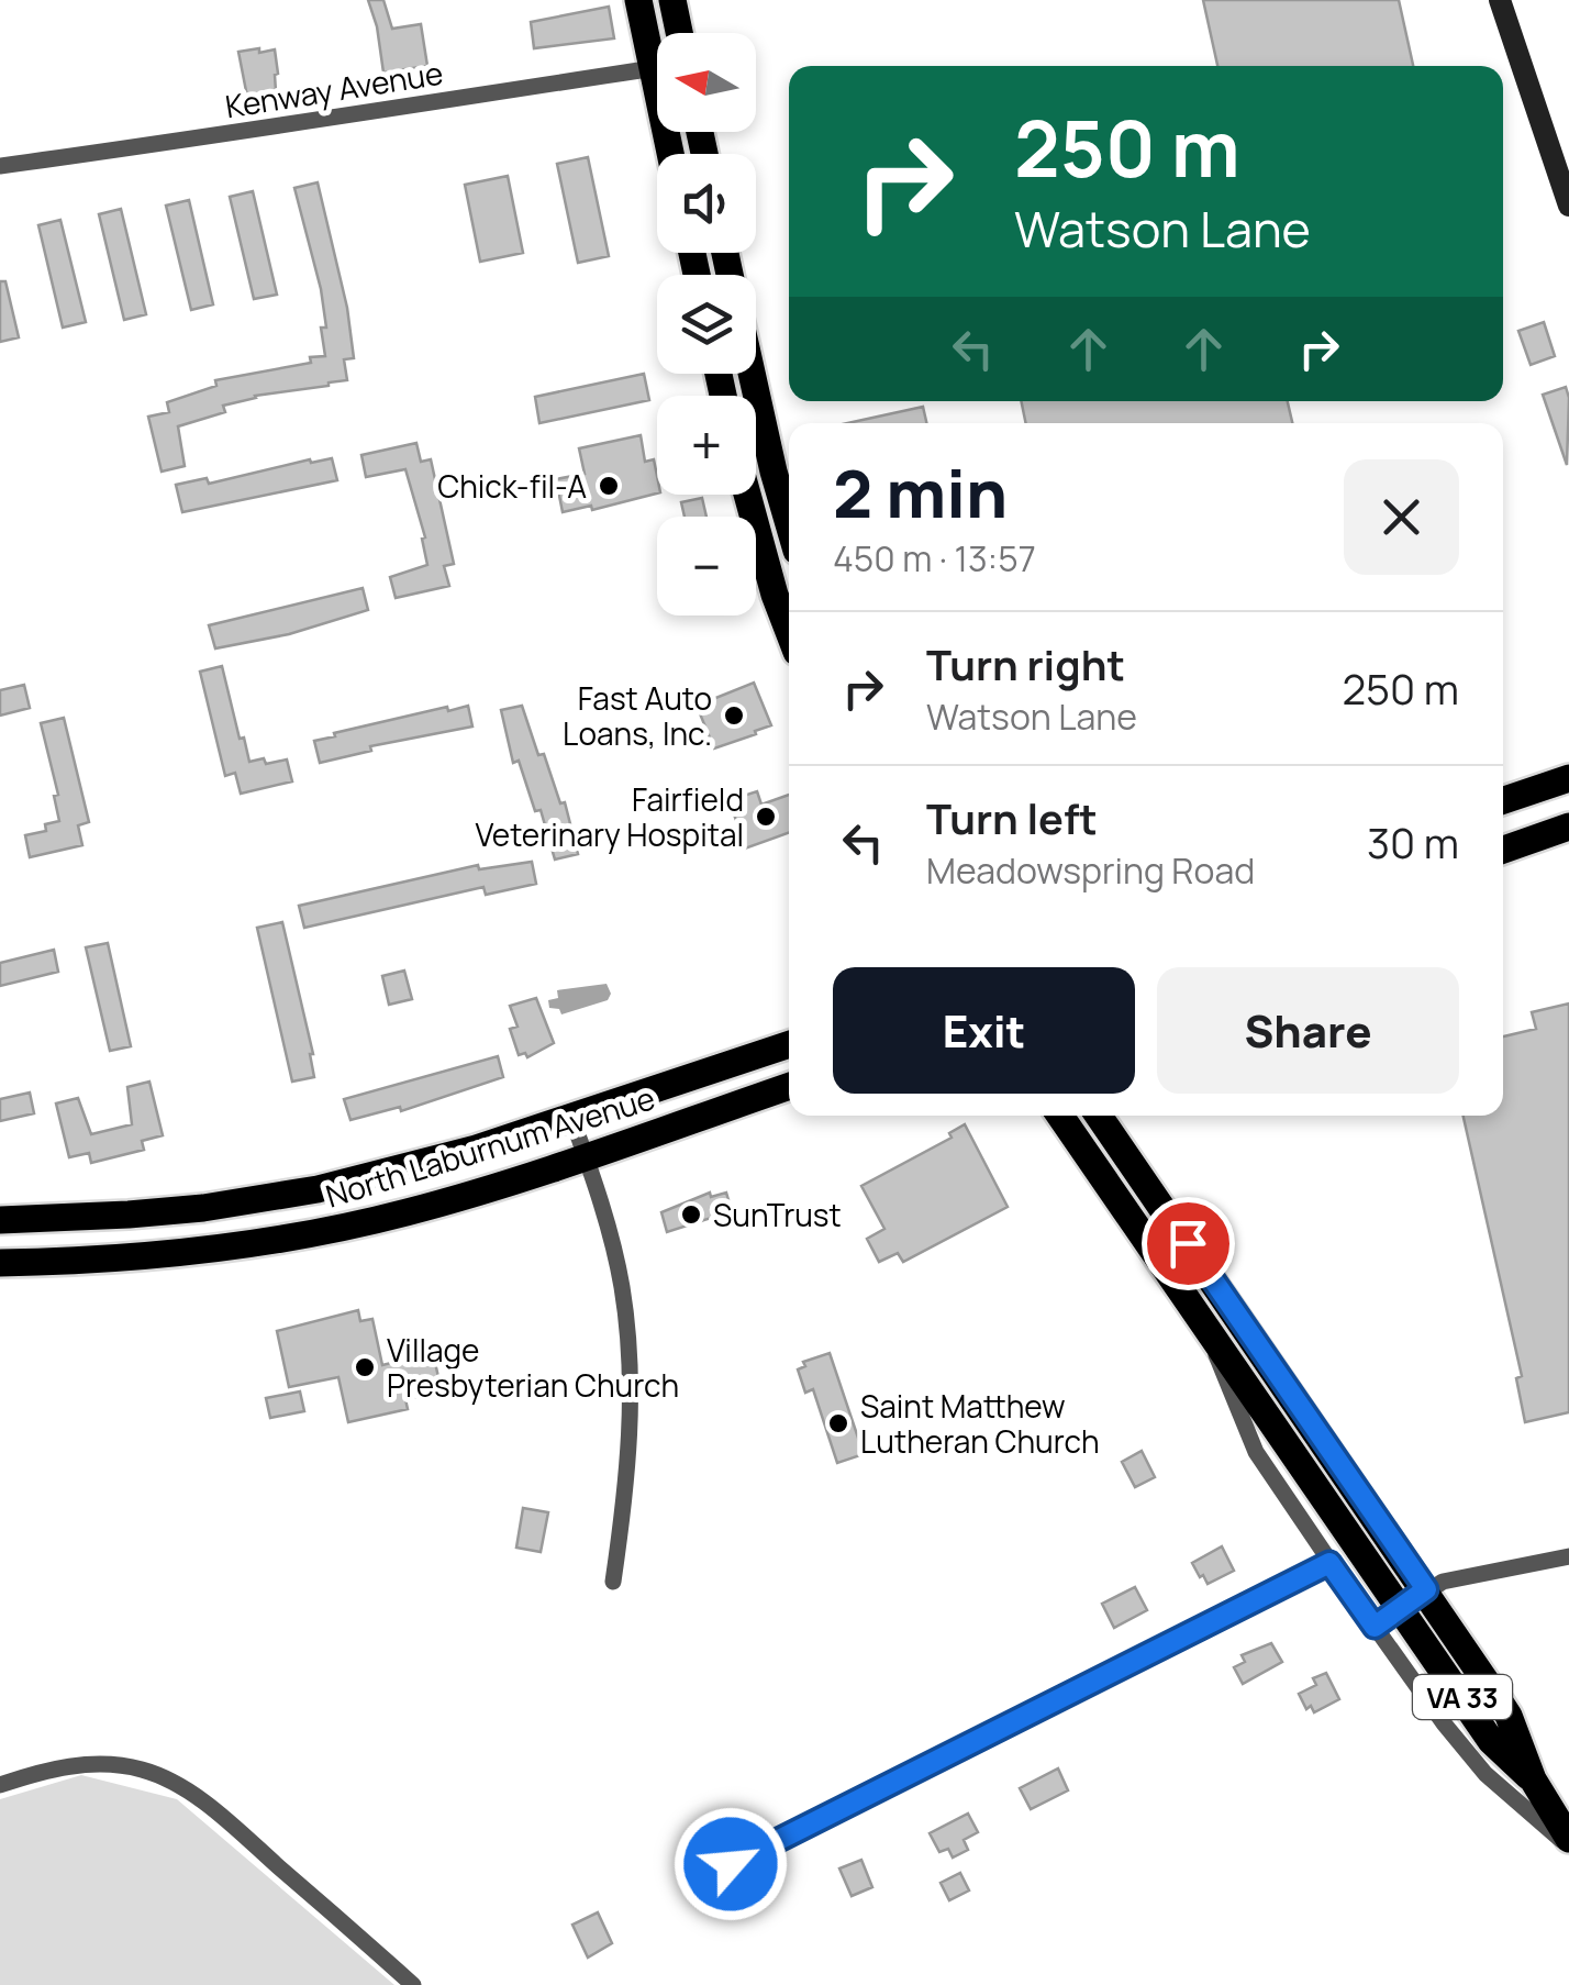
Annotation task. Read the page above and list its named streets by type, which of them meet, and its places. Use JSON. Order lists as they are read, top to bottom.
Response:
{
  "streets": {
    "main road": ["North Laburnum Avenue", "VA 33"],
    "street": ["Kenway Avenue"]
  },
  "places": [
    "Chick-fil-A",
    "Fast Auto Loans, Inc.",
    "Fairfield Veterinary Hospital",
    "SunTrust",
    "Village Presbyterian Church",
    "Saint Matthew Lutheran Church"
  ],
  "north": "left",
  "page": {
    "map_buttons": ["+", "−"],
    "turn": ["250 m", "Watson Lane"],
    "heading": ["2 min", "450 m · 13:57"],
    "list": [
      {
        "name": "Turn right",
        "note": "Watson Lane",
        "value": "250 m"
      },
      {
        "name": "Turn left",
        "note": "Meadowspring Road",
        "value": "30 m"
      }
    ],
    "buttons": ["Exit", "Share"]
  }
}
